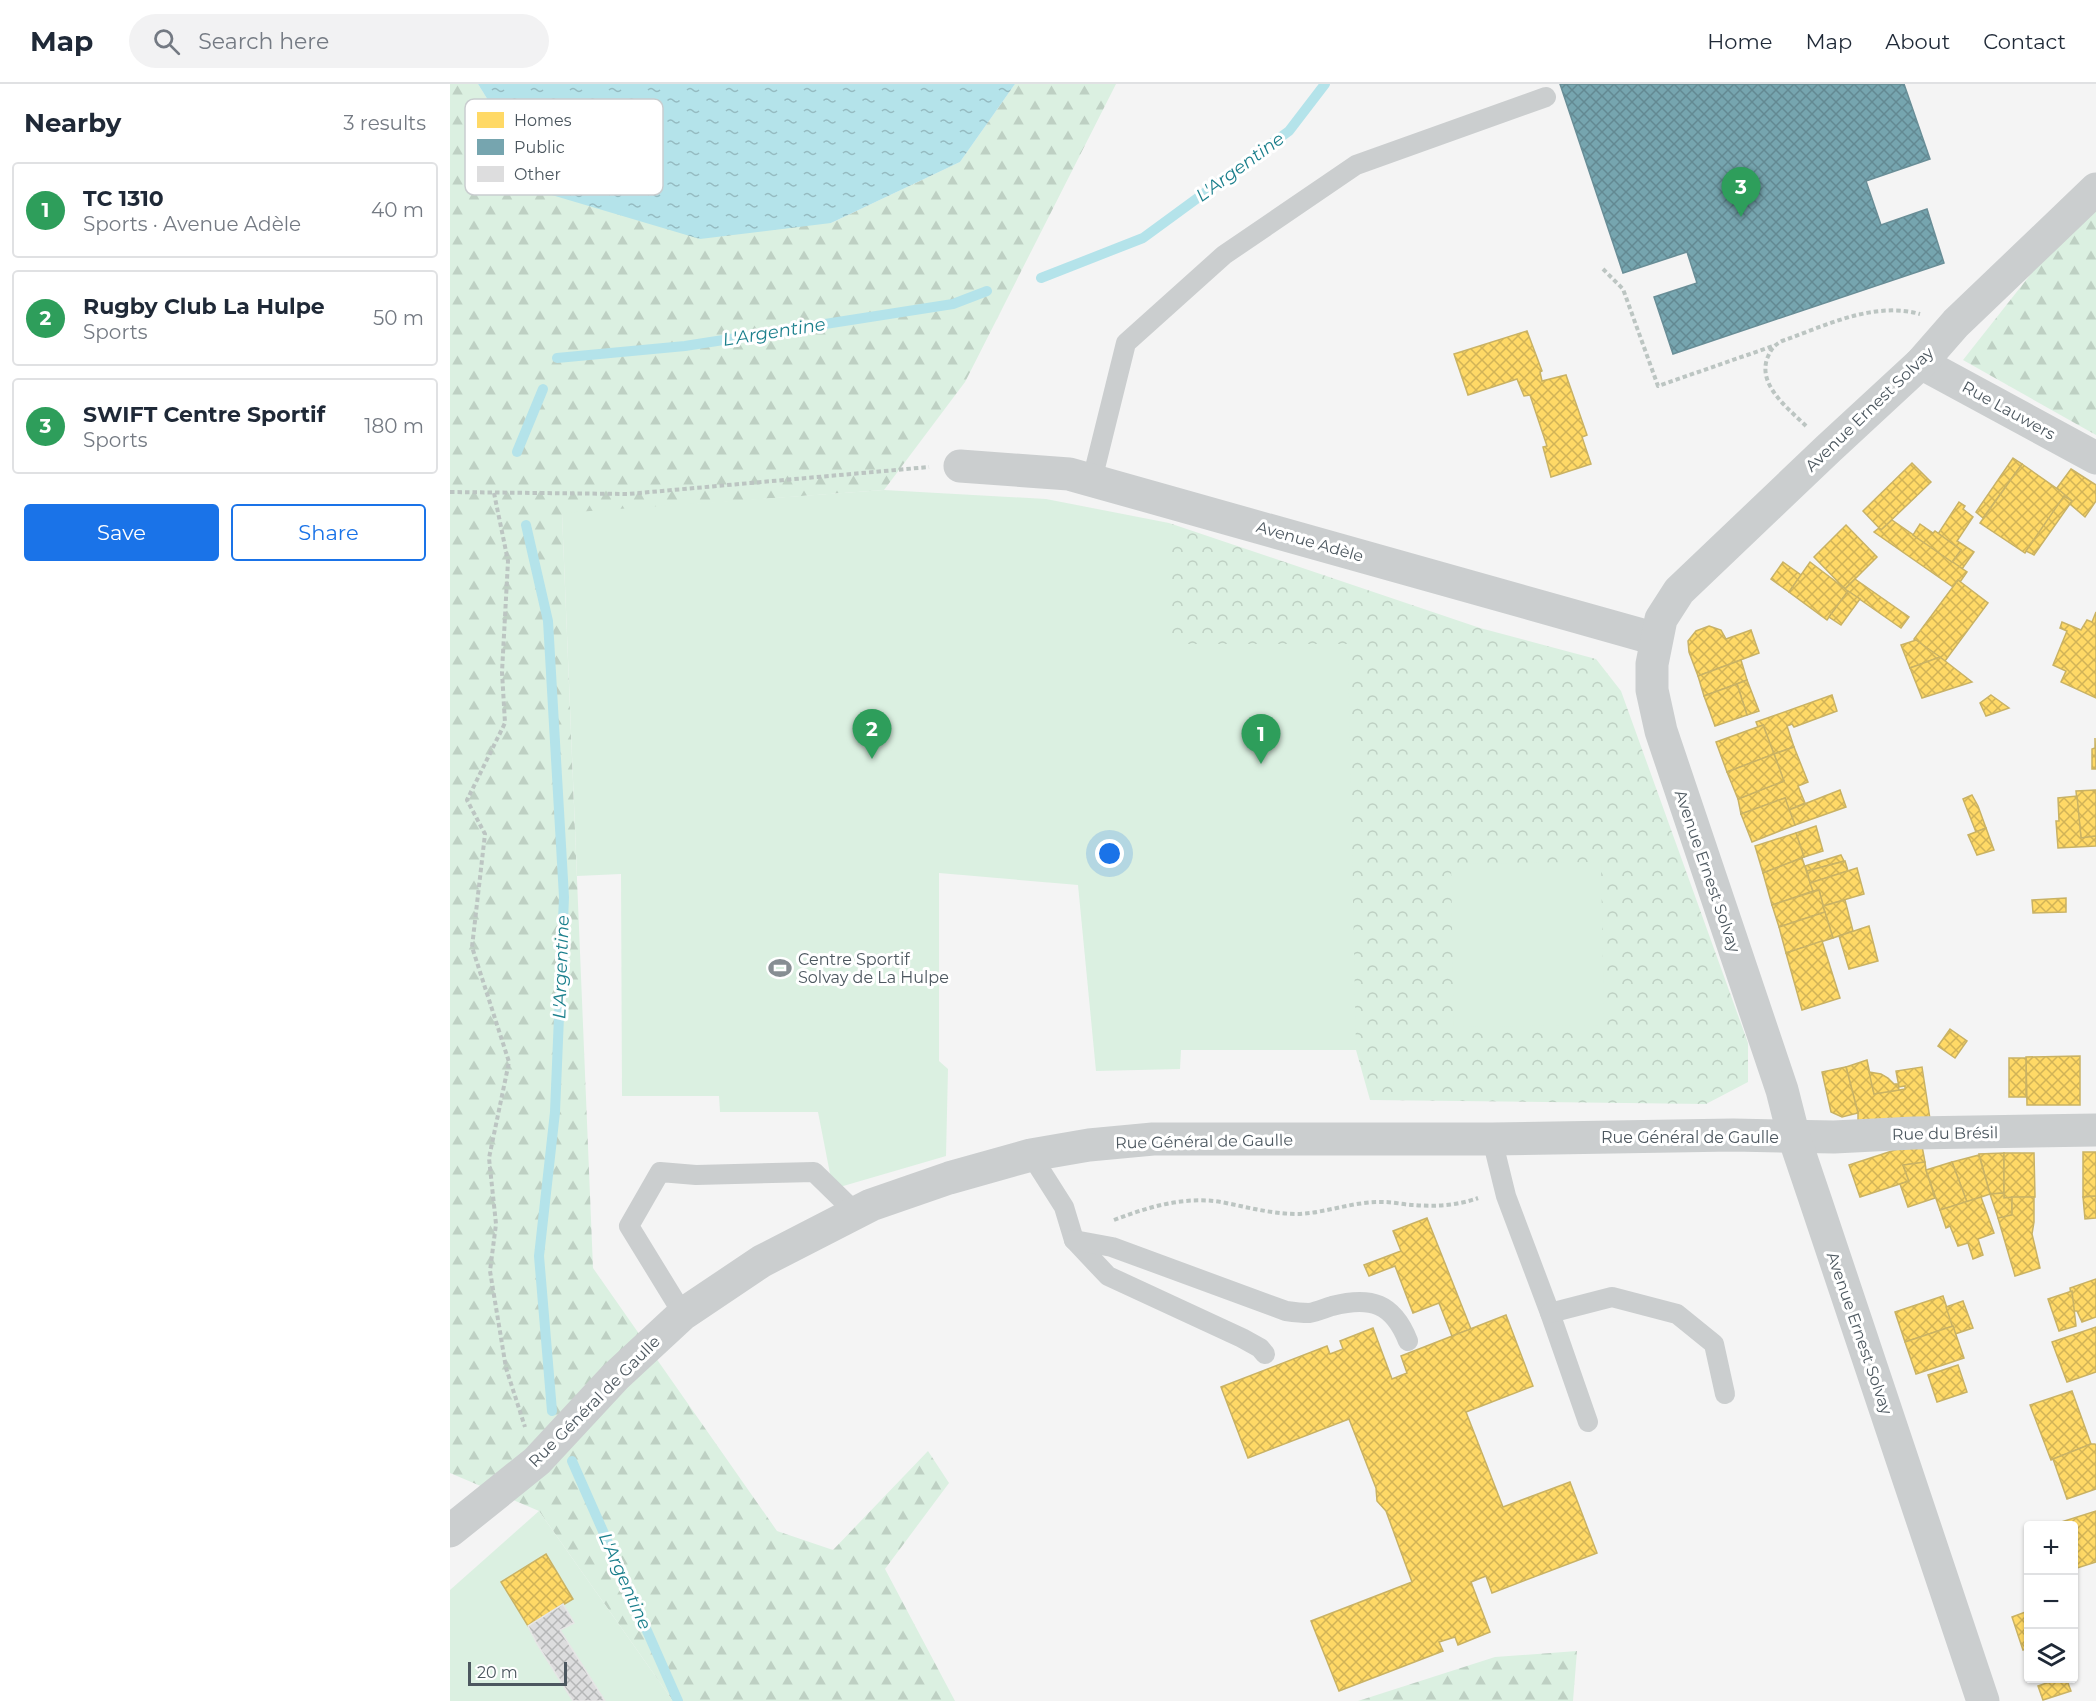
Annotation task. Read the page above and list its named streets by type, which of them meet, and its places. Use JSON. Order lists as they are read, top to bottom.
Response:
{
  "streets": {
    "street": [
      "Avenue Ernest Solvay",
      "Rue Lauwers",
      "Avenue Adèle",
      "Rue du Brésil",
      "Rue Général de Gaulle"
    ]
  },
  "crossings": [
    ["Avenue Ernest Solvay", "Rue Lauwers"],
    ["Avenue Ernest Solvay", "Avenue Adèle"],
    ["Avenue Ernest Solvay", "Rue du Brésil"],
    ["Avenue Ernest Solvay", "Rue Général de Gaulle"],
    ["Rue du Brésil", "Rue Général de Gaulle"]
  ],
  "water": ["L'Argentine"],
  "places": {
    "sports": ["Centre Sportif Solvay de La Hulpe"]
  },
  "legend": ["Homes", "Public", "Other"],
  "scale_bar": "20 m",
  "page": {
    "header": "Map",
    "search": "Search here",
    "nav": [
      "Home",
      "Map",
      "About",
      "Contact"
    ],
    "heading": ["Nearby", "3 results"],
    "list": [
      {
        "mark": "1",
        "name": "TC 1310",
        "note": "Sports · Avenue Adèle",
        "value": "40 m"
      },
      {
        "mark": "2",
        "name": "Rugby Club La Hulpe",
        "note": "Sports",
        "value": "50 m"
      },
      {
        "mark": "3",
        "name": "SWIFT Centre Sportif",
        "note": "Sports",
        "value": "180 m"
      }
    ],
    "pins": ["3", "2", "1"],
    "buttons": ["Save", "Share"],
    "map_buttons": ["+", "−"],
    "scale": "20 m"
  }
}
